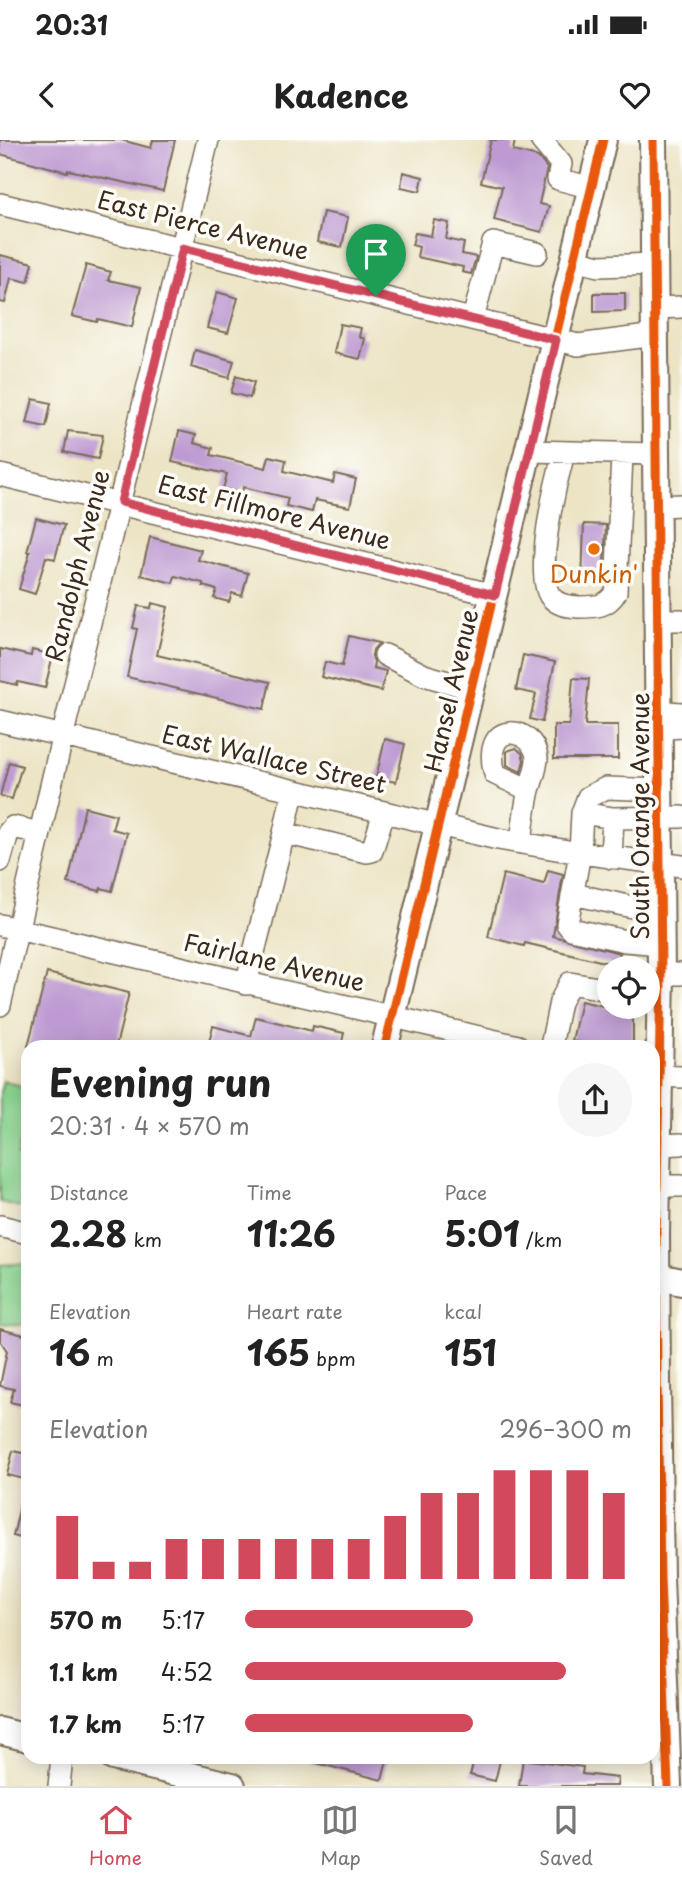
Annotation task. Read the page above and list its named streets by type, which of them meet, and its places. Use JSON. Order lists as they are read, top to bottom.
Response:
{
  "streets": {
    "main road": ["Hansel Avenue", "South Orange Avenue"],
    "street": [
      "East Pierce Avenue",
      "East Fillmore Avenue",
      "Randolph Avenue",
      "East Wallace Street",
      "Fairlane Avenue"
    ]
  },
  "crossings": [
    ["East Pierce Avenue", "Randolph Avenue"],
    ["East Pierce Avenue", "Hansel Avenue"],
    ["East Pierce Avenue", "South Orange Avenue"],
    ["East Fillmore Avenue", "Randolph Avenue"],
    ["East Fillmore Avenue", "Hansel Avenue"],
    ["Randolph Avenue", "East Wallace Street"],
    ["Randolph Avenue", "Fairlane Avenue"],
    ["Hansel Avenue", "East Wallace Street"],
    ["Hansel Avenue", "Fairlane Avenue"],
    ["East Wallace Street", "South Orange Avenue"]
  ],
  "places": ["Dunkin'"],
  "page": {
    "status": "20:31",
    "header": "Kadence",
    "heading": ["Evening run", "20:31 · 4 × 570 m"],
    "stats": [
      ["Distance", "2.28 km"],
      ["Time", "11:26"],
      ["Pace", "5:01 /km"],
      ["Elevation", "16 m"],
      ["Heart rate", "165 bpm"],
      ["kcal", "151"]
    ],
    "chart": ["Elevation", "296–300 m"],
    "list": [
      {
        "name": "570 m",
        "note": "5:17"
      },
      {
        "name": "1.1 km",
        "note": "4:52"
      },
      {
        "name": "1.7 km",
        "note": "5:17"
      }
    ],
    "tabs": ["Home", "Map", "Saved"]
  }
}
